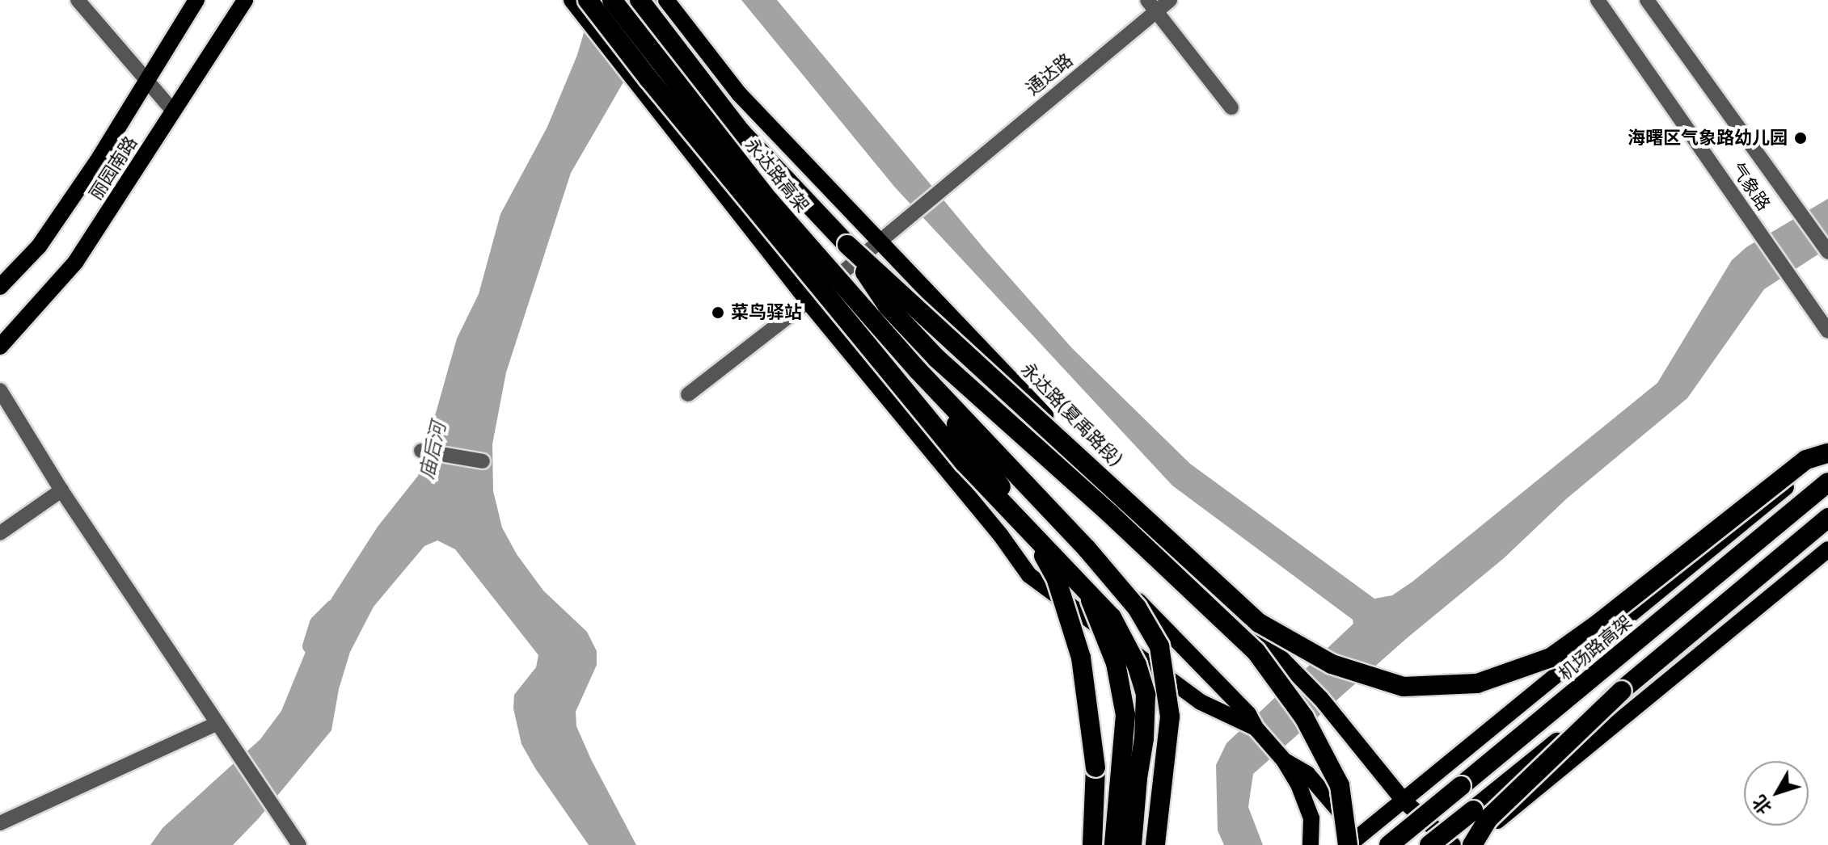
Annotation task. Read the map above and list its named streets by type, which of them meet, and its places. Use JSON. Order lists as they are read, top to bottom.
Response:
{
  "streets": {
    "highway": ["永达路高架", "机场路高架"],
    "main road": ["丽园南路", "永达路(夏禹路段)"],
    "street": ["通达路", "气象路"]
  },
  "crossings": [
    ["通达路", "永达路(夏禹路段)"]
  ],
  "water": ["庙后河"],
  "places": ["海曙区气象路幼儿园", "菜鸟驿站"],
  "north": "bottom left"
}
